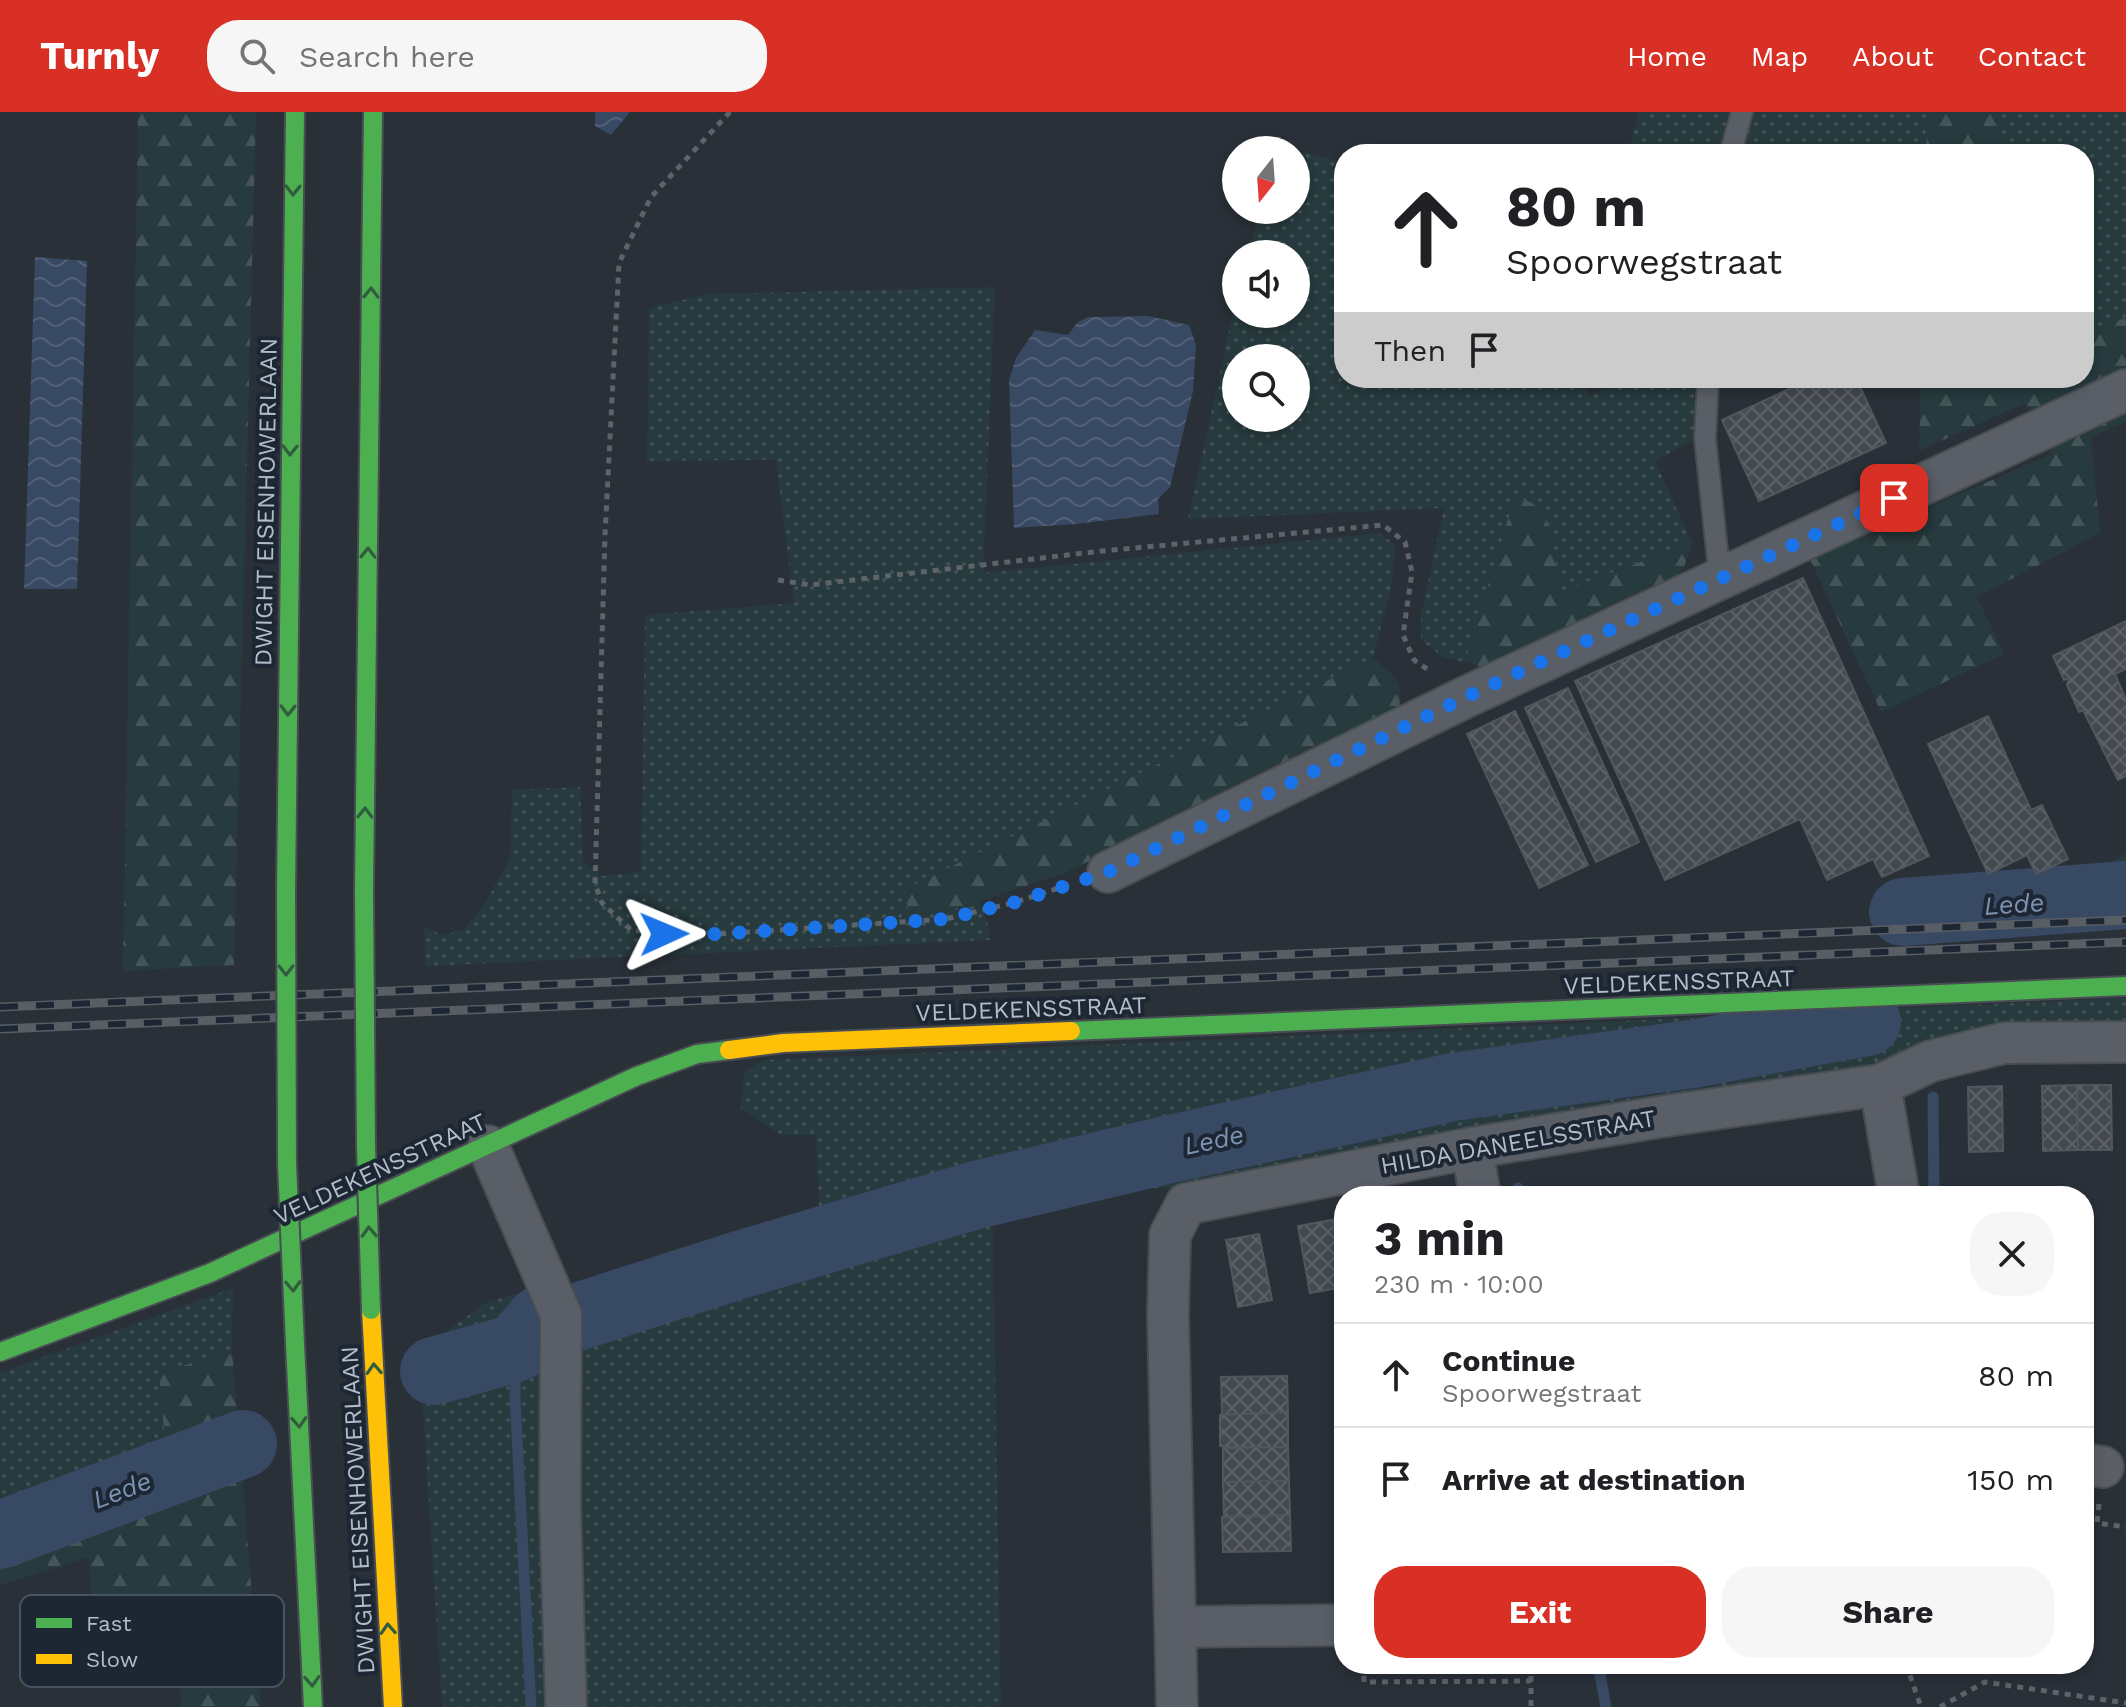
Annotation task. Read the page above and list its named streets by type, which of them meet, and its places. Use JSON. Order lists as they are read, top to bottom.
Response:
{
  "streets": {
    "main road": ["DWIGHT EISENHOWERLAAN", "VELDEKENSSTRAAT"],
    "street": ["HILDA DANEELSSTRAAT"]
  },
  "water": ["Lede"],
  "legend": ["Fast", "Slow"],
  "north": "bottom",
  "page": {
    "header": "Turnly",
    "search": "Search here",
    "nav": [
      "Home",
      "Map",
      "About",
      "Contact"
    ],
    "turn": ["80 m", "Spoorwegstraat"],
    "then": "Then",
    "heading": ["3 min", "230 m · 10:00"],
    "list": [
      {
        "name": "Continue",
        "note": "Spoorwegstraat",
        "value": "80 m"
      },
      {
        "name": "Arrive at destination",
        "value": "150 m"
      }
    ],
    "buttons": ["Exit", "Share"]
  }
}
